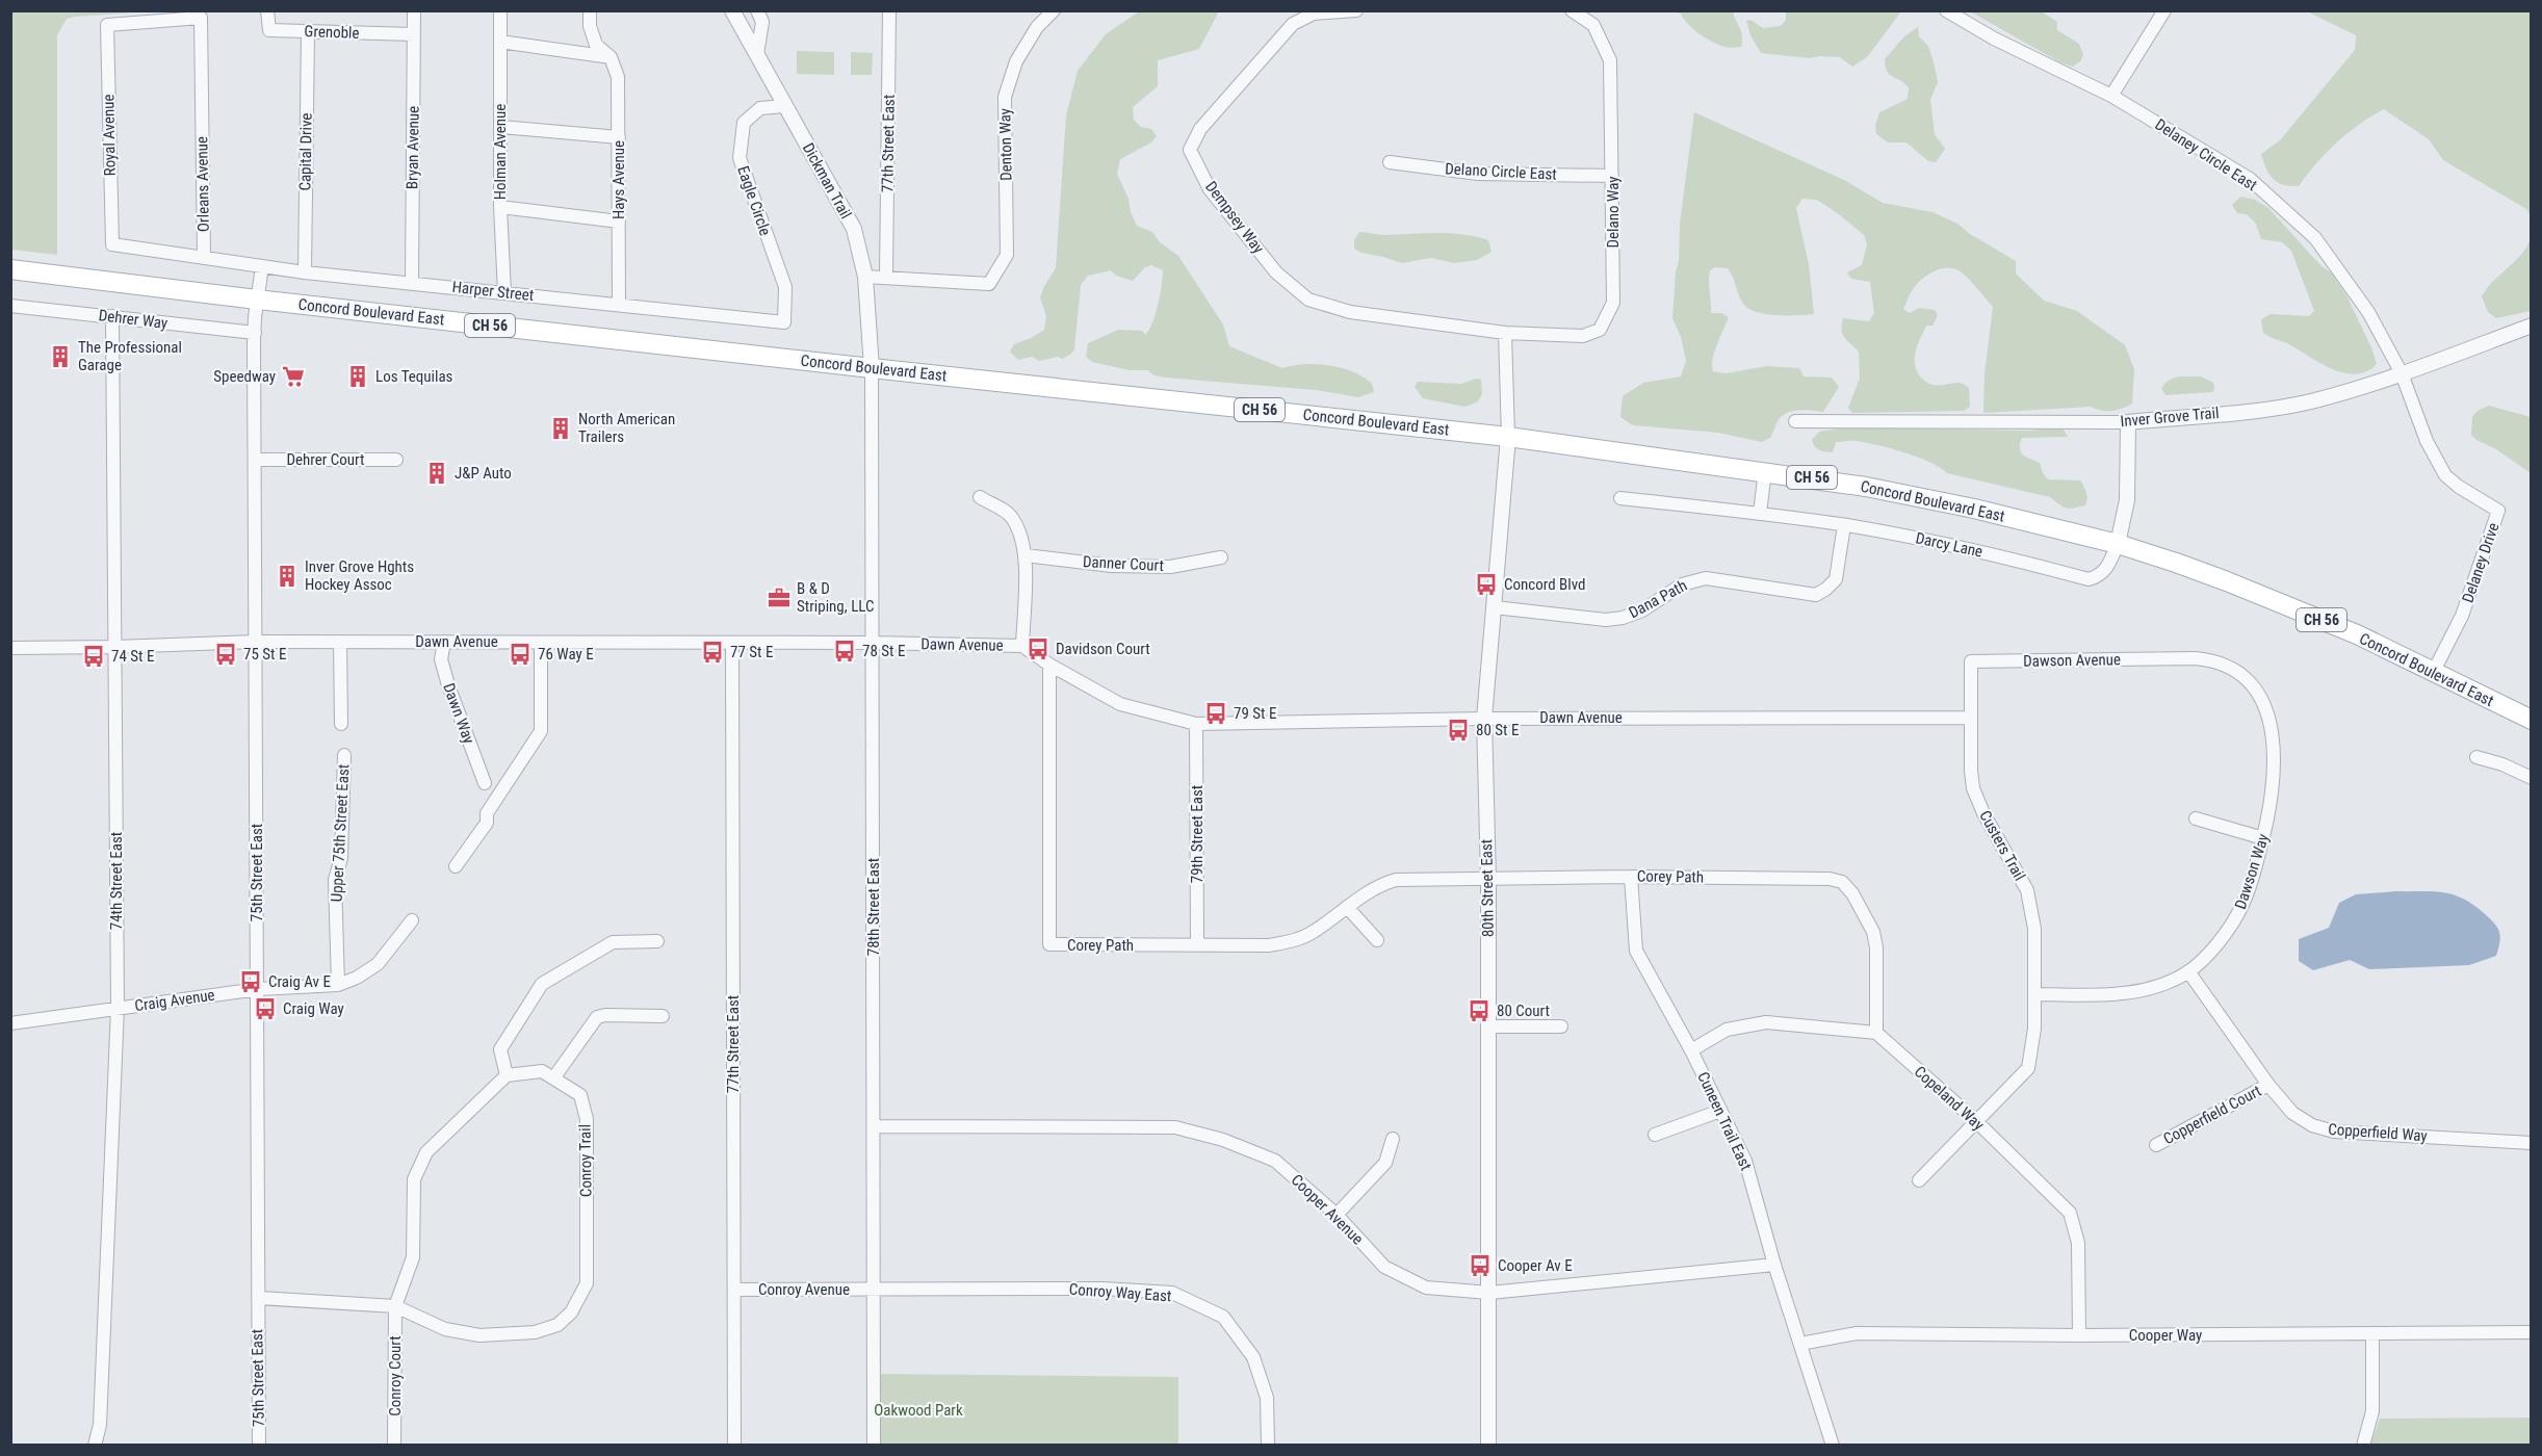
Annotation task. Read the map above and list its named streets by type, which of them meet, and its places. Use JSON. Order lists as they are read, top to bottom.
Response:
{
  "streets": {
    "main road": ["Concord Boulevard East", "CH 56"],
    "street": [
      "Grenoble",
      "Royal Avenue",
      "77th Street East",
      "Denton Way",
      "Bryan Avenue",
      "Capital Drive",
      "Holman Avenue",
      "Delaney Circle East",
      "Delano Circle East",
      "Hays Avenue",
      "Dickman Trail",
      "Orleans Avenue",
      "Eagle Circle",
      "Delano Way",
      "Dempsey Way",
      "Harper Street",
      "Dehrer Way",
      "Inver Grove Trail",
      "Dehrer Court",
      "Darcy Lane",
      "Delaney Drive",
      "Danner Court",
      "Dana Path",
      "Dawn Avenue",
      "Dawson Avenue",
      "Dawn Way",
      "Upper 75th Street East",
      "79th Street East",
      "Custers Trail",
      "Dawson Way",
      "75th Street East",
      "Corey Path",
      "74th Street East",
      "80th Street East",
      "78th Street East",
      "Craig Avenue",
      "Copeland Way",
      "Copperfield Court",
      "Cuneen Trail East",
      "Copperfield Way",
      "Conroy Trail",
      "Cooper Avenue",
      "Conroy Avenue",
      "Conroy Way East",
      "Cooper Way",
      "Conroy Court"
    ]
  },
  "crossings": [
    ["Grenoble", "Bryan Avenue"],
    ["Grenoble", "Capital Drive"],
    ["Royal Avenue", "Orleans Avenue"],
    ["Royal Avenue", "Harper Street"],
    ["77th Street East", "Denton Way"],
    ["77th Street East", "Dawn Avenue"],
    ["77th Street East", "Conroy Avenue"],
    ["Bryan Avenue", "Harper Street"],
    ["Capital Drive", "Harper Street"],
    ["Holman Avenue", "Harper Street"],
    ["Delaney Circle East", "Inver Grove Trail"],
    ["Delaney Circle East", "Delaney Drive"],
    ["Delano Circle East", "Delano Way"],
    ["Hays Avenue", "Harper Street"],
    ["Dickman Trail", "Eagle Circle"],
    ["Dickman Trail", "Concord Boulevard East"],
    ["Dickman Trail", "78th Street East"],
    ["Orleans Avenue", "Harper Street"],
    ["Eagle Circle", "Harper Street"],
    ["Delano Way", "Dempsey Way"],
    ["Delano Way", "80th Street East"],
    ["Dempsey Way", "80th Street East"],
    ["Harper Street", "75th Street East"],
    ["Concord Boulevard East", "Darcy Lane"],
    ["Concord Boulevard East", "Delaney Drive"],
    ["Concord Boulevard East", "75th Street East"],
    ["Concord Boulevard East", "80th Street East"],
    ["Concord Boulevard East", "78th Street East"],
    ["Dehrer Way", "75th Street East"],
    ["Dehrer Way", "74th Street East"],
    ["Inver Grove Trail", "Delaney Drive"],
    ["Dehrer Court", "75th Street East"],
    ["Darcy Lane", "Dana Path"],
    ["Dana Path", "80th Street East"],
    ["Dawn Avenue", "Dawn Way"],
    ["Dawn Avenue", "79th Street East"],
    ["Dawn Avenue", "Custers Trail"],
    ["Dawn Avenue", "75th Street East"],
    ["Dawn Avenue", "Corey Path"],
    ["Dawn Avenue", "74th Street East"],
    ["Dawn Avenue", "80th Street East"],
    ["Dawn Avenue", "78th Street East"],
    ["Dawson Avenue", "Custers Trail"],
    ["Dawson Avenue", "Dawson Way"],
    ["Upper 75th Street East", "Craig Avenue"],
    ["79th Street East", "Corey Path"],
    ["Custers Trail", "Dawson Way"],
    ["Custers Trail", "Copeland Way"],
    ["Dawson Way", "Copperfield Way"],
    ["75th Street East", "Craig Avenue"],
    ["75th Street East", "Conroy Trail"],
    ["Corey Path", "80th Street East"],
    ["Corey Path", "Copeland Way"],
    ["Corey Path", "Cuneen Trail East"],
    ["74th Street East", "Craig Avenue"],
    ["80th Street East", "Cooper Avenue"],
    ["78th Street East", "Cooper Avenue"],
    ["78th Street East", "Conroy Avenue"],
    ["78th Street East", "Conroy Way East"],
    ["Copeland Way", "Cooper Way"],
    ["Copperfield Court", "Copperfield Way"],
    ["Cuneen Trail East", "Cooper Avenue"],
    ["Cuneen Trail East", "Cooper Way"],
    ["Conroy Trail", "Conroy Court"],
    ["Conroy Avenue", "Conroy Way East"]
  ],
  "parks": ["Oakwood Park"],
  "places": {
    "building": [
      "The Professional Garage",
      "Los Tequilas",
      "North American Trailers",
      "J&P Auto",
      "Inver Grove Hghts Hockey Assoc"
    ],
    "supermarket": ["Speedway"],
    "bus stop": [
      "Concord Blvd",
      "Davidson Court",
      "78 St E",
      "77 St E",
      "75 St E",
      "76 Way E",
      "74 St E",
      "79 St E",
      "80 St E",
      "Craig Av E",
      "Craig Way",
      "80 Court",
      "Cooper Av E"
    ],
    "office": ["B & D Striping, LLC"]
  }
}
